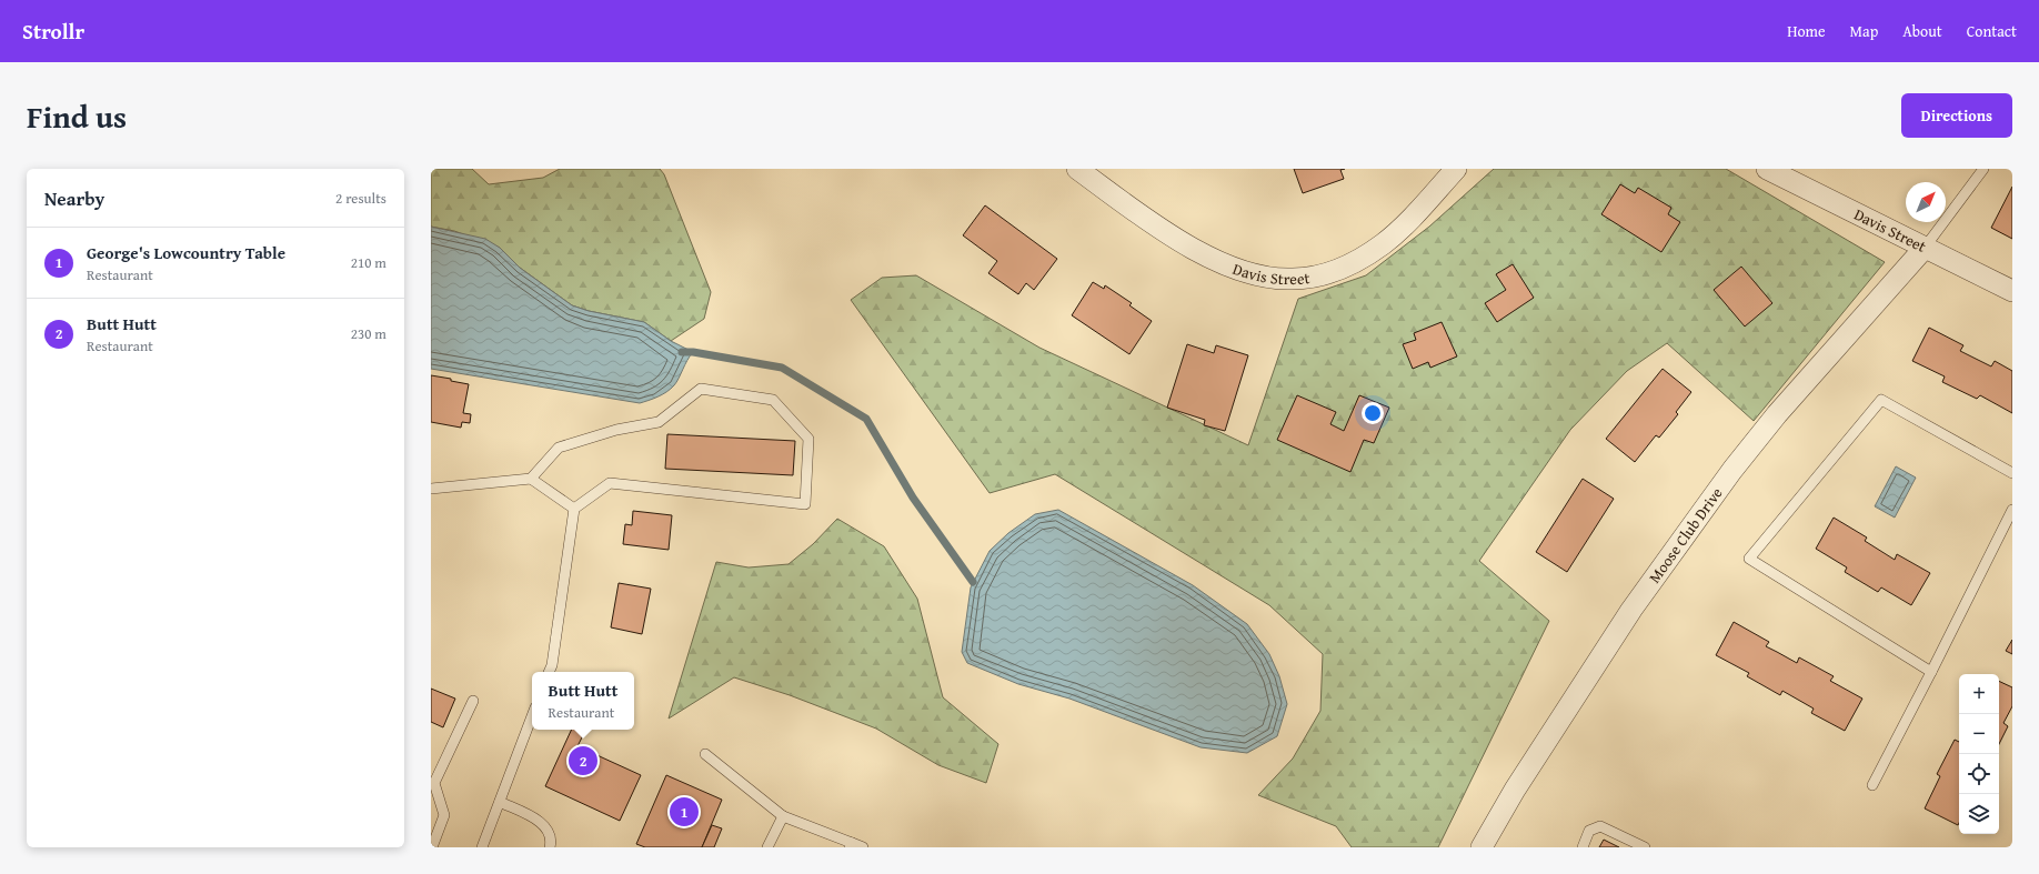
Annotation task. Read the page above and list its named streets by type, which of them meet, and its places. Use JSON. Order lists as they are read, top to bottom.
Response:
{
  "streets": {
    "street": ["Davis Street", "Moose Club Drive"]
  },
  "crossings": [
    ["Davis Street", "Moose Club Drive"]
  ],
  "north": "top right",
  "page": {
    "header": "Strollr",
    "nav": [
      "Home",
      "Map",
      "About",
      "Contact"
    ],
    "title": "Find us",
    "buttons": "Directions",
    "heading": ["Nearby", "2 results"],
    "list": [
      {
        "mark": "1",
        "name": "George's Lowcountry Table",
        "note": "Restaurant",
        "value": "210 m"
      },
      {
        "mark": "2",
        "name": "Butt Hutt",
        "note": "Restaurant",
        "value": "230 m"
      }
    ],
    "popup": ["Butt Hutt", "Restaurant"],
    "map_buttons": ["+", "−"],
    "pins": ["2", "1"]
  }
}
